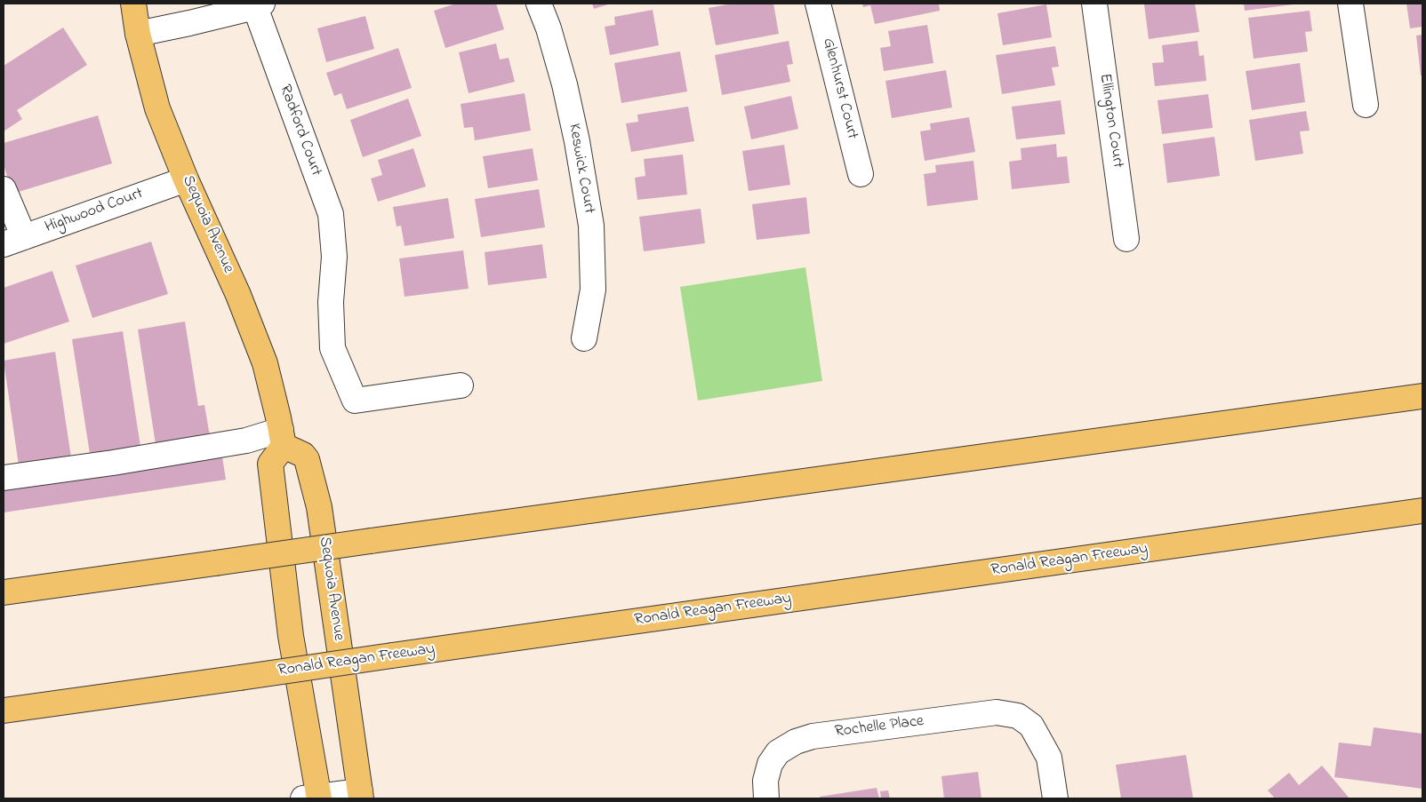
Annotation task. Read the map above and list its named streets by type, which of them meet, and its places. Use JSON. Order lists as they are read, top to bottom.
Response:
{
  "streets": {
    "main road": ["Sequoia Avenue", "Ronald Reagan Freeway"],
    "street": [
      "Glenhurst Court",
      "Ellington Court",
      "Radford Court",
      "Keswick Court",
      "Highwood Court",
      "Rochelle Place"
    ]
  },
  "crossings": [
    ["Highwood Court", "Sequoia Avenue"]
  ]
}
